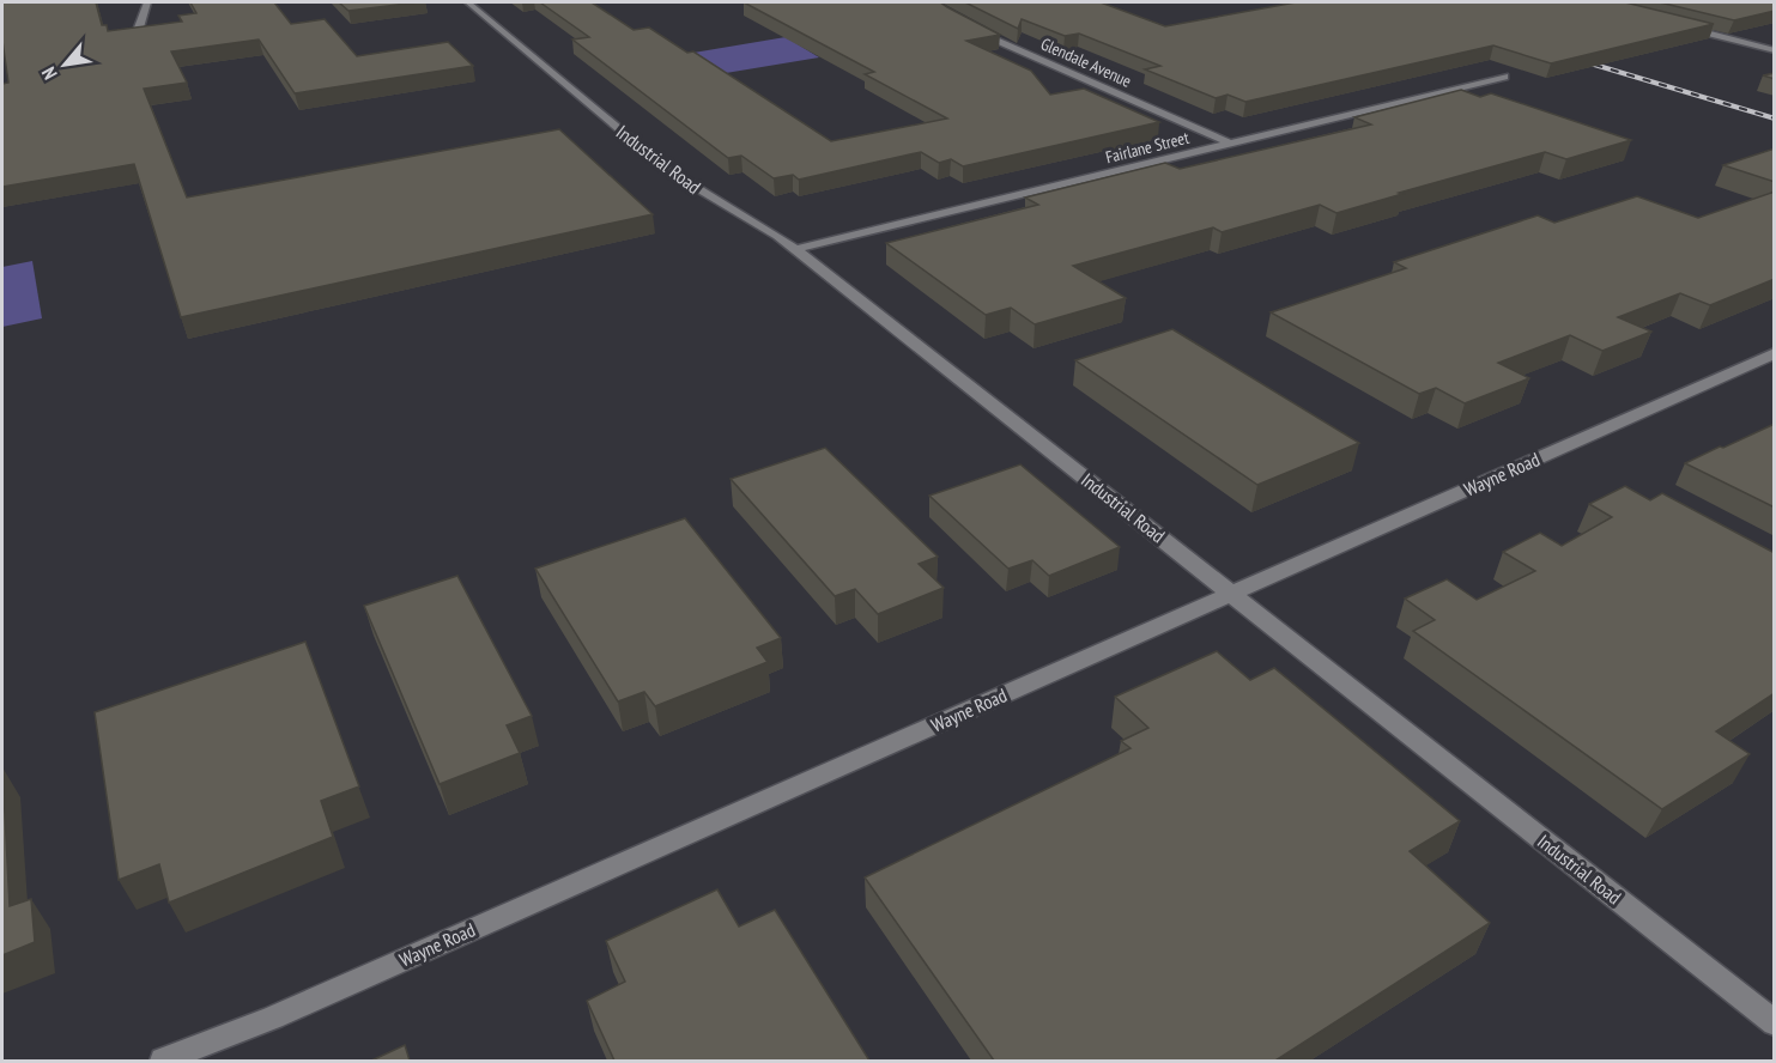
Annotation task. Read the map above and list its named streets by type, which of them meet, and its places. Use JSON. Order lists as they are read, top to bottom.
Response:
{
  "streets": {
    "street": [
      "Glendale Avenue",
      "Fairlane Street",
      "Industrial Road",
      "Wayne Road"
    ]
  },
  "crossings": [
    ["Glendale Avenue", "Fairlane Street"],
    ["Fairlane Street", "Industrial Road"],
    ["Industrial Road", "Wayne Road"]
  ],
  "north": "bottom left"
}
